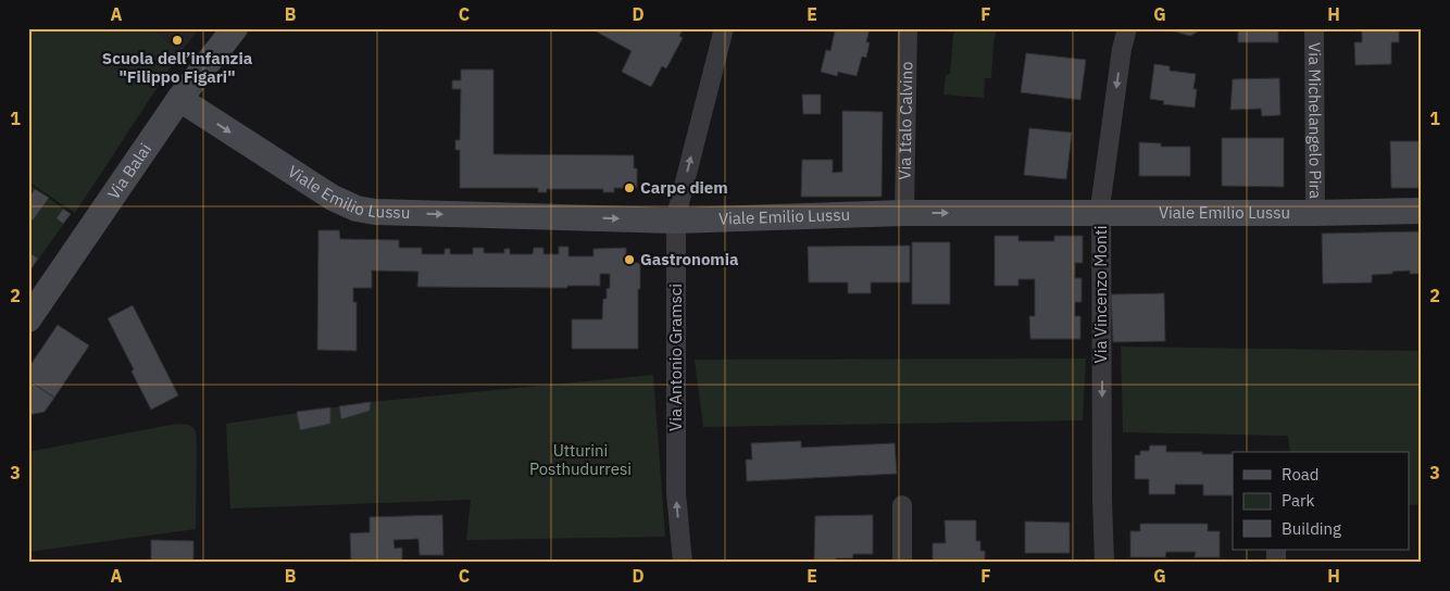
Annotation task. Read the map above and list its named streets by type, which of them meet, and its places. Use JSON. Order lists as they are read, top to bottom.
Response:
{
  "streets": {
    "street": [
      "Via Italo Calvino",
      "Via Michelangelo Pira",
      "Via Balai",
      "Viale Emilio Lussu",
      "Via Vincenzo Monti",
      "Via Antonio Gramsci"
    ]
  },
  "crossings": [
    ["Via Italo Calvino", "Viale Emilio Lussu"],
    ["Via Michelangelo Pira", "Viale Emilio Lussu"],
    ["Via Balai", "Viale Emilio Lussu"],
    ["Viale Emilio Lussu", "Via Vincenzo Monti"],
    ["Viale Emilio Lussu", "Via Antonio Gramsci"]
  ],
  "one_way": ["Viale Emilio Lussu", "Via Vincenzo Monti", "Via Antonio Gramsci"],
  "parks": ["Utturini Posthudurresi"],
  "places": ["Scuola dell’infanzia \"Filippo Figari\"", "Carpe diem", "Gastronomia"],
  "legend": ["Road", "Park", "Building"],
  "grid": {
    "columns": [
      "A",
      "B",
      "C",
      "D",
      "E",
      "F",
      "G",
      "H"
    ],
    "rows": ["1", "2", "3"]
  }
}
